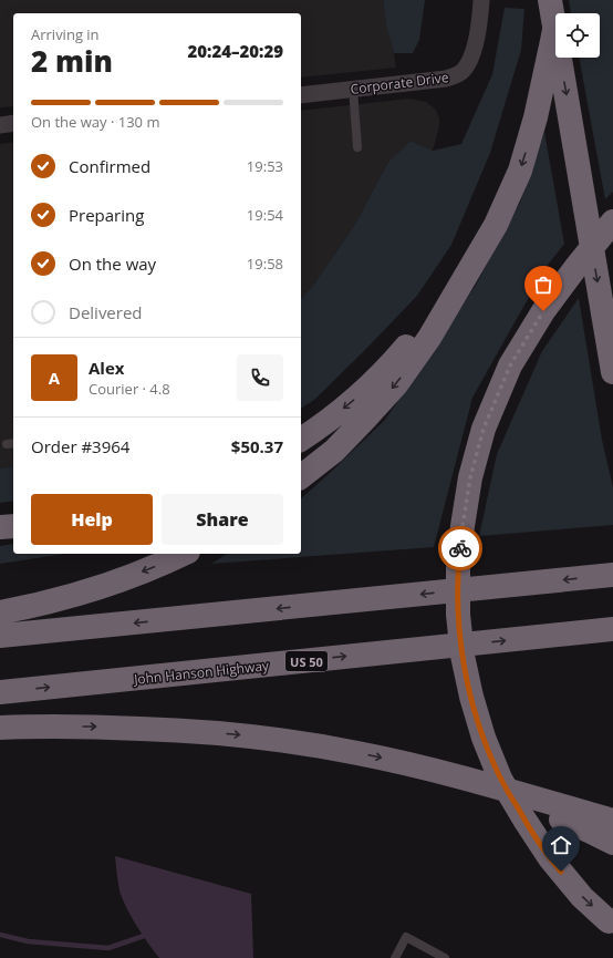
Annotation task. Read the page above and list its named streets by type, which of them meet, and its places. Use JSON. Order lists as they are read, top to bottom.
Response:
{
  "streets": {
    "highway": ["US 50", "John Hanson Highway"],
    "street": ["Corporate Drive"]
  },
  "page": {
    "heading": ["2 min", "Arriving in", "20:24–20:29"],
    "panel": [
      "Alex",
      "Courier · 4.8",
      "Order #3964",
      "$50.37"
    ],
    "bar": "On the way · 130 m",
    "list": [
      ["Confirmed", "19:53"],
      ["Preparing", "19:54"],
      ["On the way", "19:58"],
      "Delivered"
    ],
    "round": "A",
    "buttons": ["Help", "Share"]
  }
}
